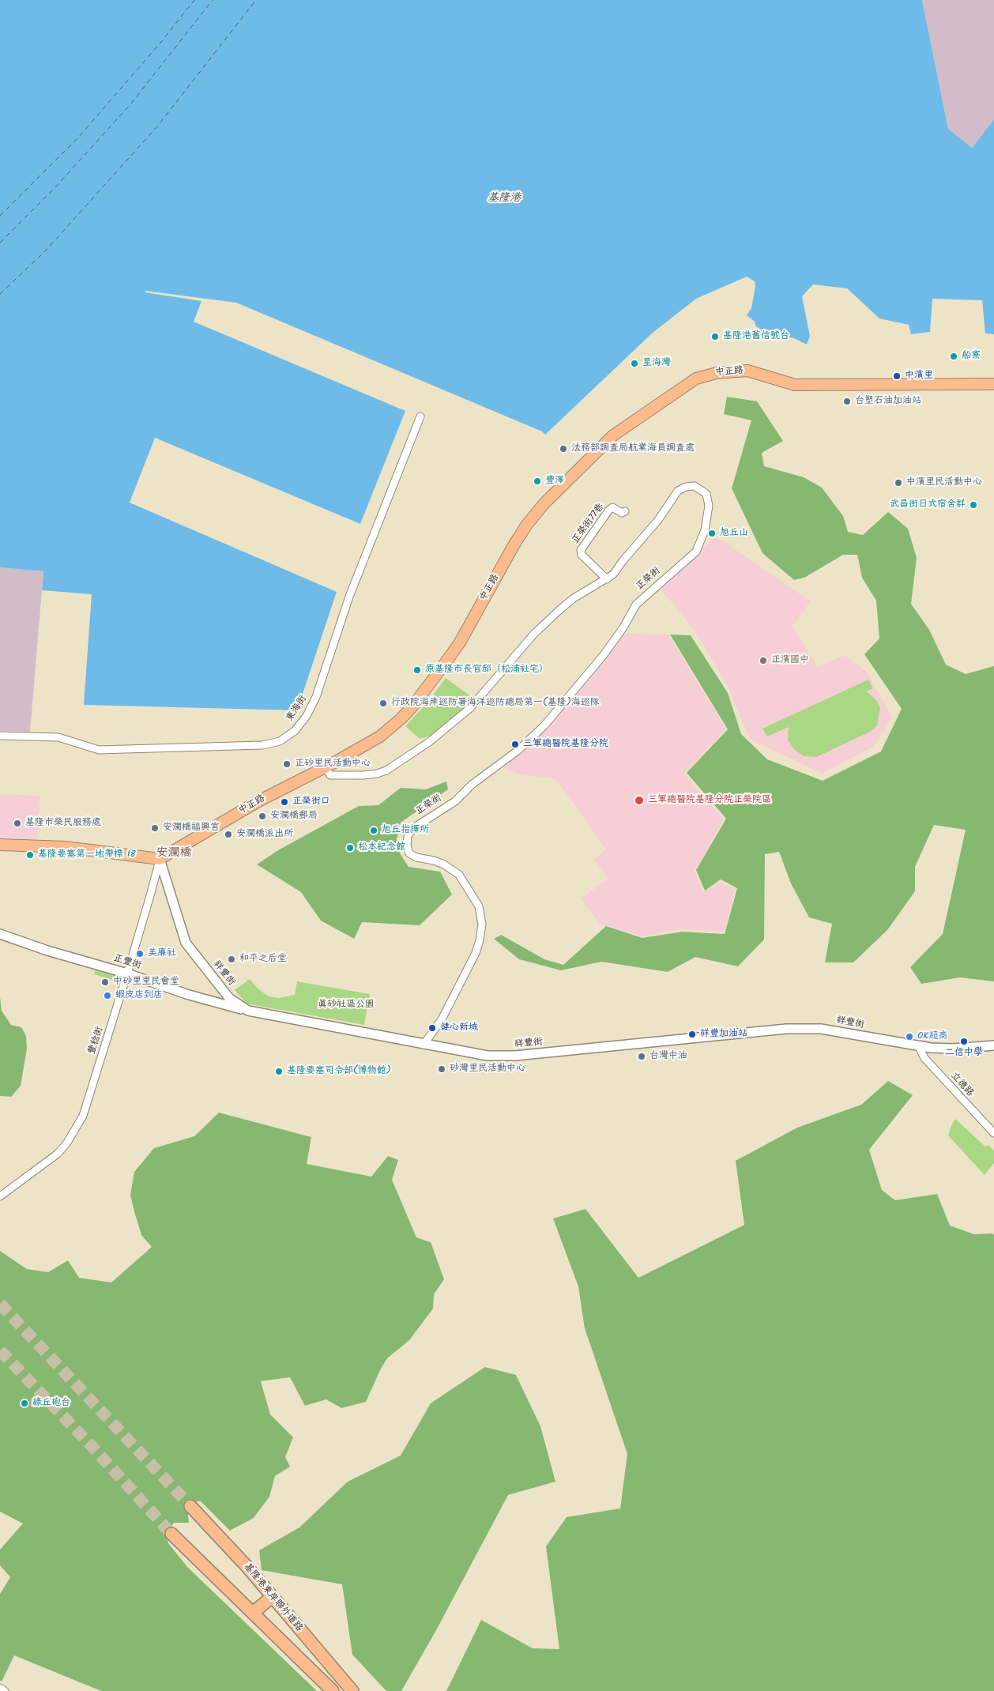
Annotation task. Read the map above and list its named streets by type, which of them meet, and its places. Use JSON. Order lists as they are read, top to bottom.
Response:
{
  "streets": {
    "highway": ["基隆港東岸聯外道路"],
    "main road": ["中正路"],
    "street": [
      "正榮街77巷",
      "正榮街",
      "東海街",
      "正豐街",
      "祥豐街",
      "豐稔街",
      "立德路"
    ]
  },
  "crossings": [
    ["中正路", "正榮街"],
    ["中正路", "祥豐街"],
    ["中正路", "豐稔街"],
    ["正榮街77巷", "正榮街"],
    ["正榮街", "祥豐街"],
    ["正豐街", "祥豐街"],
    ["正豐街", "豐稔街"],
    ["祥豐街", "豐稔街"],
    ["祥豐街", "立德路"]
  ],
  "districts": ["安瀾橋"],
  "water": ["基隆港"],
  "parks": ["真砂社區公園"],
  "places": [
    "基隆港舊信號台",
    "船寮",
    "星海灣",
    "中濱里",
    "台塑石油加油站",
    "法務部調查局航業海員調查處",
    "豐澤",
    "中濱里民活動中心",
    "武昌街日式宿舍群",
    "旭丘山",
    "正濱國中",
    "原基隆市長官邸（松浦社宅）",
    "行政院海岸巡防署海洋巡防總局第一(基隆)海巡隊",
    "三軍總醫院基隆分院",
    "正砂里民活動中心",
    "三軍總醫院基隆分院正榮院區",
    "正榮街口",
    "安瀾橋郵局",
    "基隆市榮民服務處",
    "安瀾橋福興宮",
    "旭丘指揮所",
    "安瀾橋派出所",
    "松本紀念館",
    "基隆要塞第一地帶標 18",
    "美廉社",
    "和平之后堂",
    "中砂里里民會堂",
    "蝦皮店到店",
    "健心新城",
    "祥豐加油站",
    "OK超商",
    "二信中學",
    "台灣中油",
    "砂灣里民活動中心",
    "基隆要塞司令部(博物館)",
    "綠丘砲台"
  ]
}
